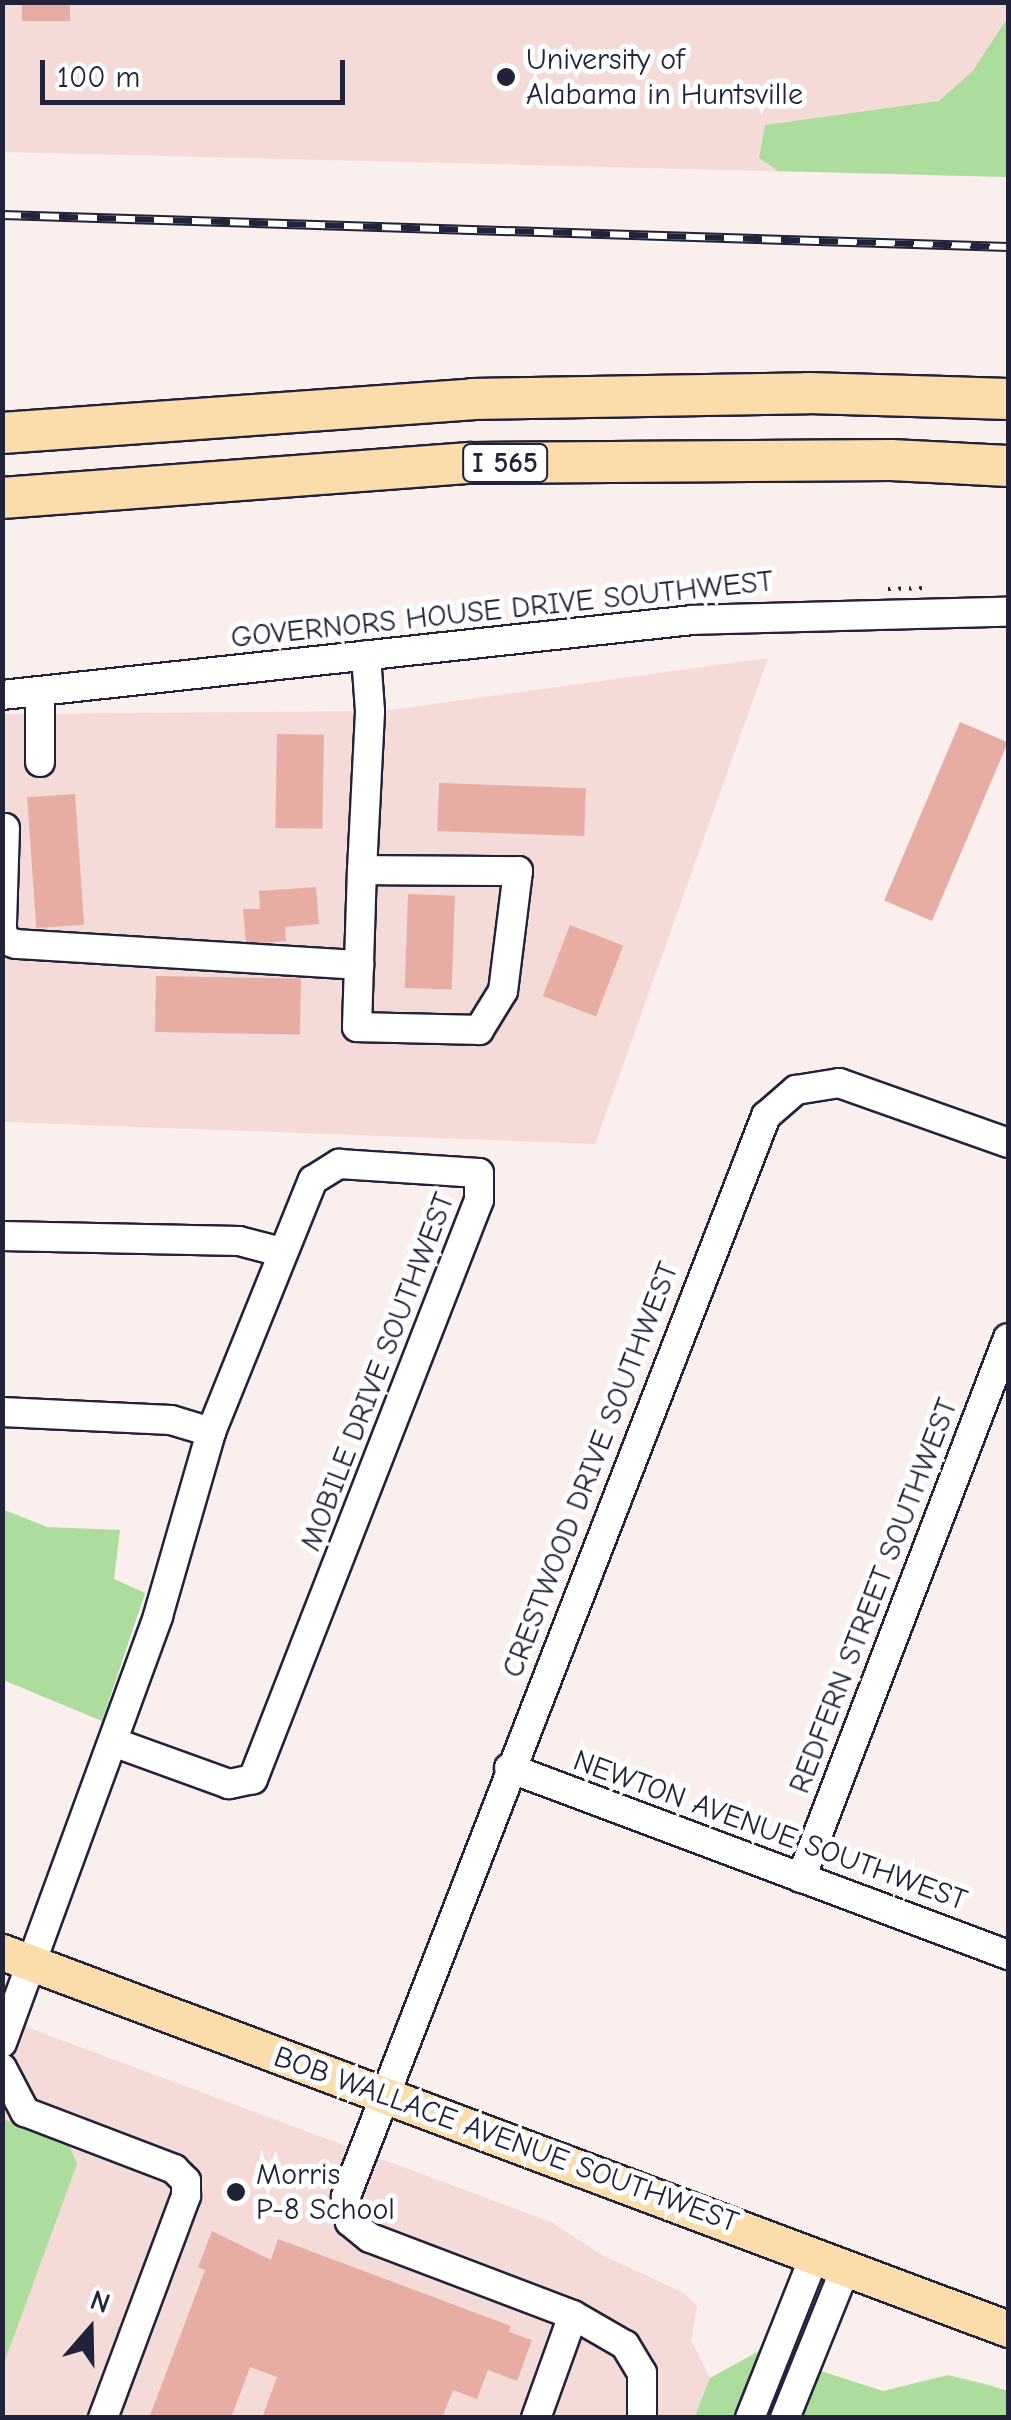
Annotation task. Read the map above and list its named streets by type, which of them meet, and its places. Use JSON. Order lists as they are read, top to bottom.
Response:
{
  "streets": {
    "highway": ["I 565"],
    "main road": ["BOB WALLACE AVENUE SOUTHWEST"],
    "street": [
      "GOVERNORS HOUSE DRIVE SOUTHWEST",
      "MOBILE DRIVE SOUTHWEST",
      "CRESTWOOD DRIVE SOUTHWEST",
      "REDFERN STREET SOUTHWEST",
      "NEWTON AVENUE SOUTHWEST"
    ]
  },
  "crossings": [
    ["MOBILE DRIVE SOUTHWEST", "BOB WALLACE AVENUE SOUTHWEST"],
    ["CRESTWOOD DRIVE SOUTHWEST", "NEWTON AVENUE SOUTHWEST"],
    ["CRESTWOOD DRIVE SOUTHWEST", "BOB WALLACE AVENUE SOUTHWEST"],
    ["REDFERN STREET SOUTHWEST", "NEWTON AVENUE SOUTHWEST"]
  ],
  "places": ["University of Alabama in Huntsville", "Morris P-8 School"],
  "scale_bar": "100 m",
  "north": "top"
}
